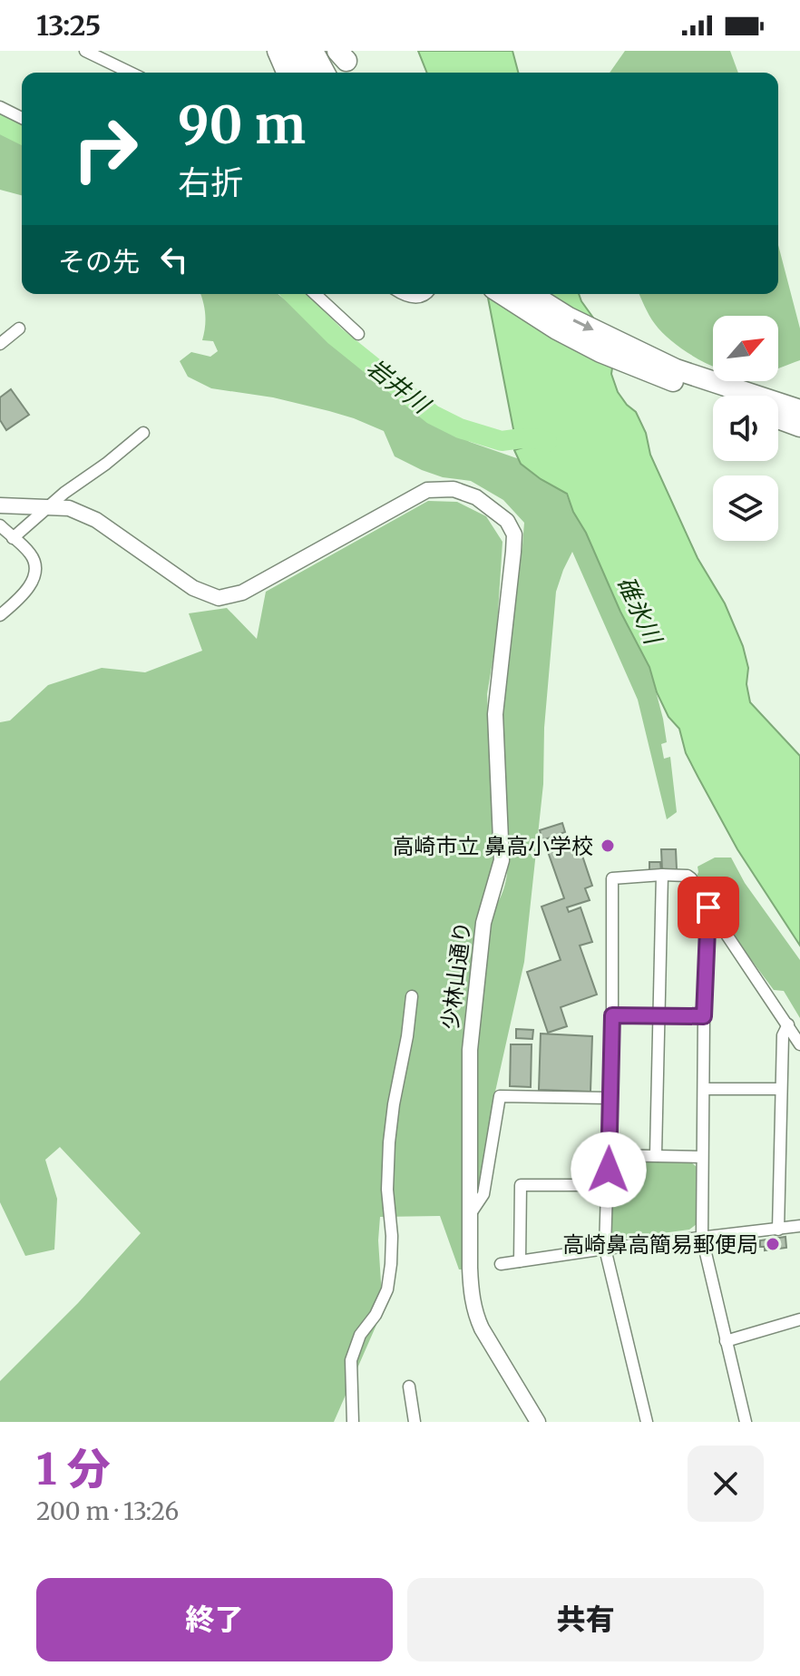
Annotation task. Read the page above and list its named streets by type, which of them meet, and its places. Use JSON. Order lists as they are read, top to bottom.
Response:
{
  "streets": {
    "street": ["少林山通り"]
  },
  "water": ["岩井川", "碓氷川"],
  "places": ["高崎市立 鼻高小学校", "高崎鼻高簡易郵便局"],
  "north": "top right",
  "page": {
    "status": "13:25",
    "turn": ["90 m", "右折"],
    "then": "その先",
    "heading": ["1 分", "200 m · 13:26"],
    "buttons": ["終了", "共有"]
  }
}
